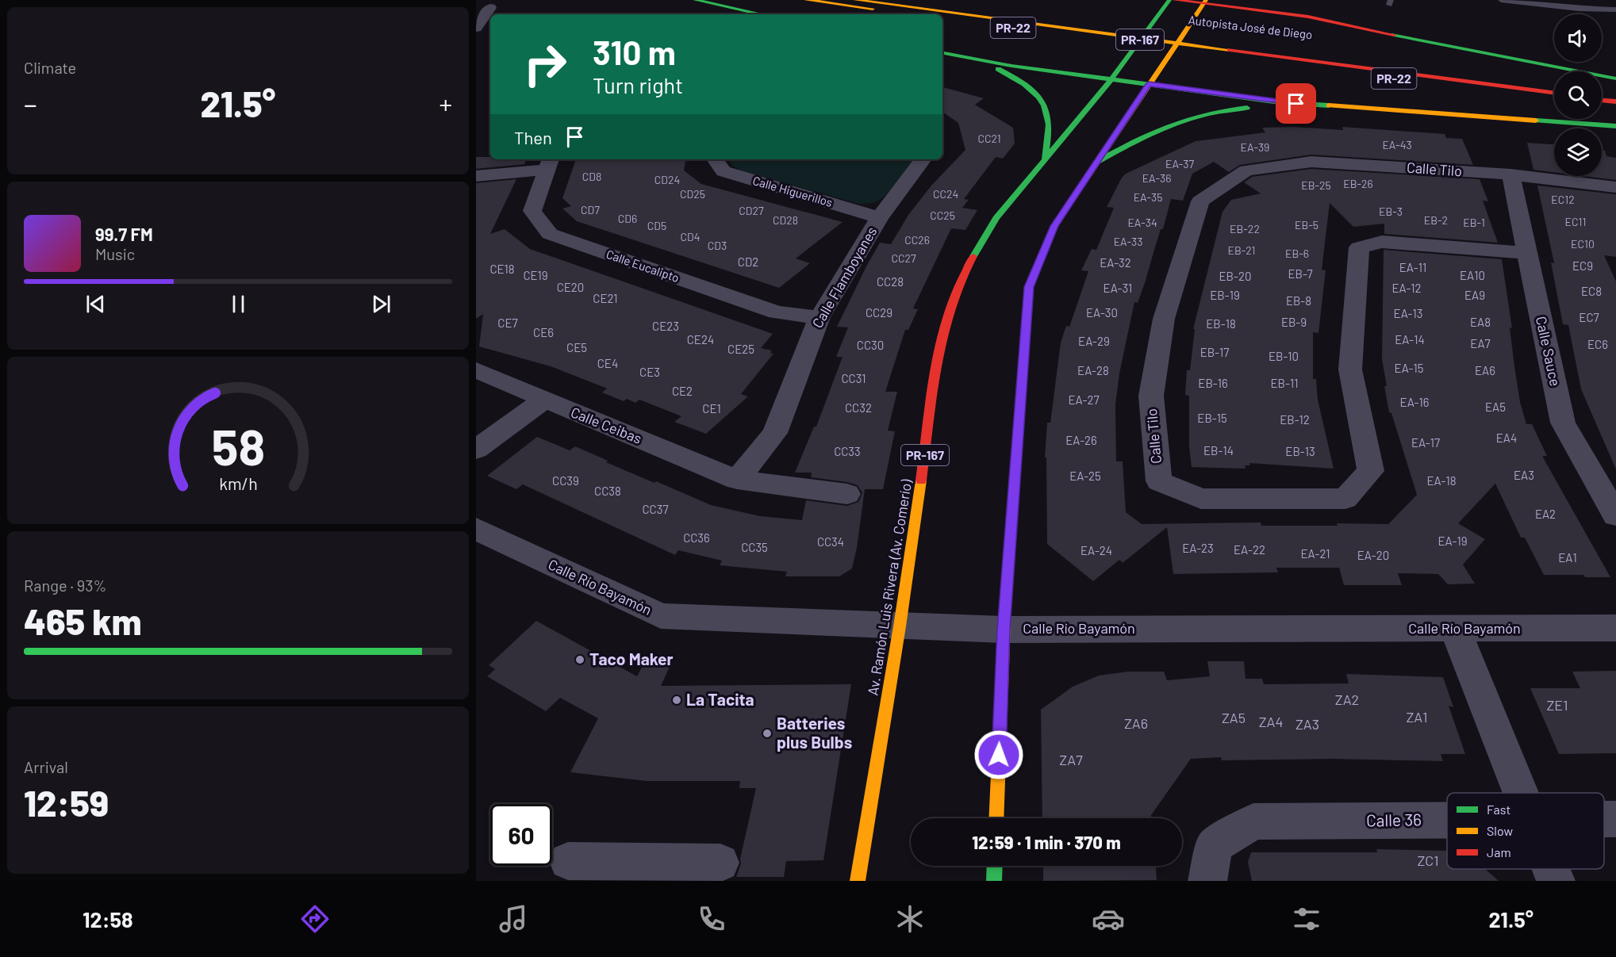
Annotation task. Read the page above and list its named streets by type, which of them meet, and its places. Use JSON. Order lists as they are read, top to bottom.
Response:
{
  "streets": {
    "main road": [
      "PR-22",
      "Autopista José de Diego",
      "PR-167",
      "Av. Ramón Luis Rivera (Av. Comerío)"
    ],
    "street": [
      "Calle Tilo",
      "Calle Higuerillos",
      "Calle Eucalipto",
      "Calle Flamboyanes",
      "Calle Sauce",
      "Calle Ceibas",
      "Calle Río Bayamón",
      "Calle 36"
    ]
  },
  "crossings": [
    ["PR-167", "Calle Río Bayamón"],
    ["Calle Tilo", "Calle Sauce"],
    ["Calle Higuerillos", "Calle Flamboyanes"],
    ["Calle Eucalipto", "Calle Flamboyanes"],
    ["Calle Flamboyanes", "Calle Ceibas"],
    ["Calle Río Bayamón", "Av. Ramón Luis Rivera (Av. Comerío)"]
  ],
  "places": ["Taco Maker", "La Tacita", "Batteries plus Bulbs"],
  "house_numbers": [
    "CC21",
    "EA-43",
    "EA-39",
    "EA-37",
    "CD8",
    "EA-36",
    "CD24",
    "EB-26",
    "EB-25",
    "CD25",
    "CC24",
    "EA-35",
    "EC12",
    "CD7",
    "CD27",
    "EB-3",
    "CC25",
    "CD6",
    "CD28",
    "EB-2",
    "EC11",
    "EA-34",
    "EB-1",
    "EB-5",
    "CD5",
    "EB-22",
    "CD4",
    "CC26",
    "EA-33",
    "EC10",
    "CD3",
    "EB-21",
    "EB-6",
    "CC27",
    "CD2",
    "EA-32",
    "EC9",
    "EA-11",
    "CE18",
    "EB-7",
    "CE19",
    "EA10",
    "EB-20",
    "CC28",
    "CE20",
    "EA-31",
    "EA-12",
    "EC8",
    "EB-19",
    "EA9",
    "CE21",
    "EB-8",
    "CC29",
    "EA-30",
    "EA-13",
    "EC7",
    "EB-9",
    "EA8",
    "CE7",
    "EB-18",
    "CE23",
    "CE6",
    "CE24",
    "EA-14",
    "EA-29",
    "EA7",
    "EC6",
    "CC30",
    "CE5",
    "CE25",
    "EB-17",
    "EB-10",
    "CE4",
    "EA-15",
    "EA-28",
    "EA6",
    "CE3",
    "CC31",
    "EB-16",
    "EB-11",
    "CE2",
    "EA-27",
    "EA-16",
    "EA5",
    "CC32",
    "CE1",
    "EB-15",
    "EB-12",
    "EA4",
    "EA-26",
    "EA-17",
    "EB-14",
    "CC33",
    "EB-13",
    "EA3",
    "EA-25",
    "CC39",
    "EA-18",
    "CC38",
    "CC37",
    "EA2",
    "CC36",
    "EA-19",
    "CC34",
    "CC35",
    "EA-23",
    "EA-22",
    "EA-24",
    "EA-21",
    "EA-20",
    "EA1",
    "ZA2",
    "ZE1",
    "ZA1",
    "ZA5",
    "ZA4",
    "ZA6",
    "ZA3",
    "ZA7",
    "ZC1"
  ],
  "legend": ["Fast", "Slow", "Jam"],
  "page": {
    "tile": [
      "Climate",
      ["Range · 93%", "465 km"],
      ["Arrival", "12:59"]
    ],
    "turn": ["310 m", "Turn right"],
    "heat": ["−", "21.5°", "+"],
    "then": "Then",
    "song": ["99.7 FM", "Music"],
    "limit": "60",
    "trip": "12:59 · 1 min · 370 m",
    "tabs": ["12:58", "21.5°"],
    "gauge": ["58", "km/h"]
  }
}
